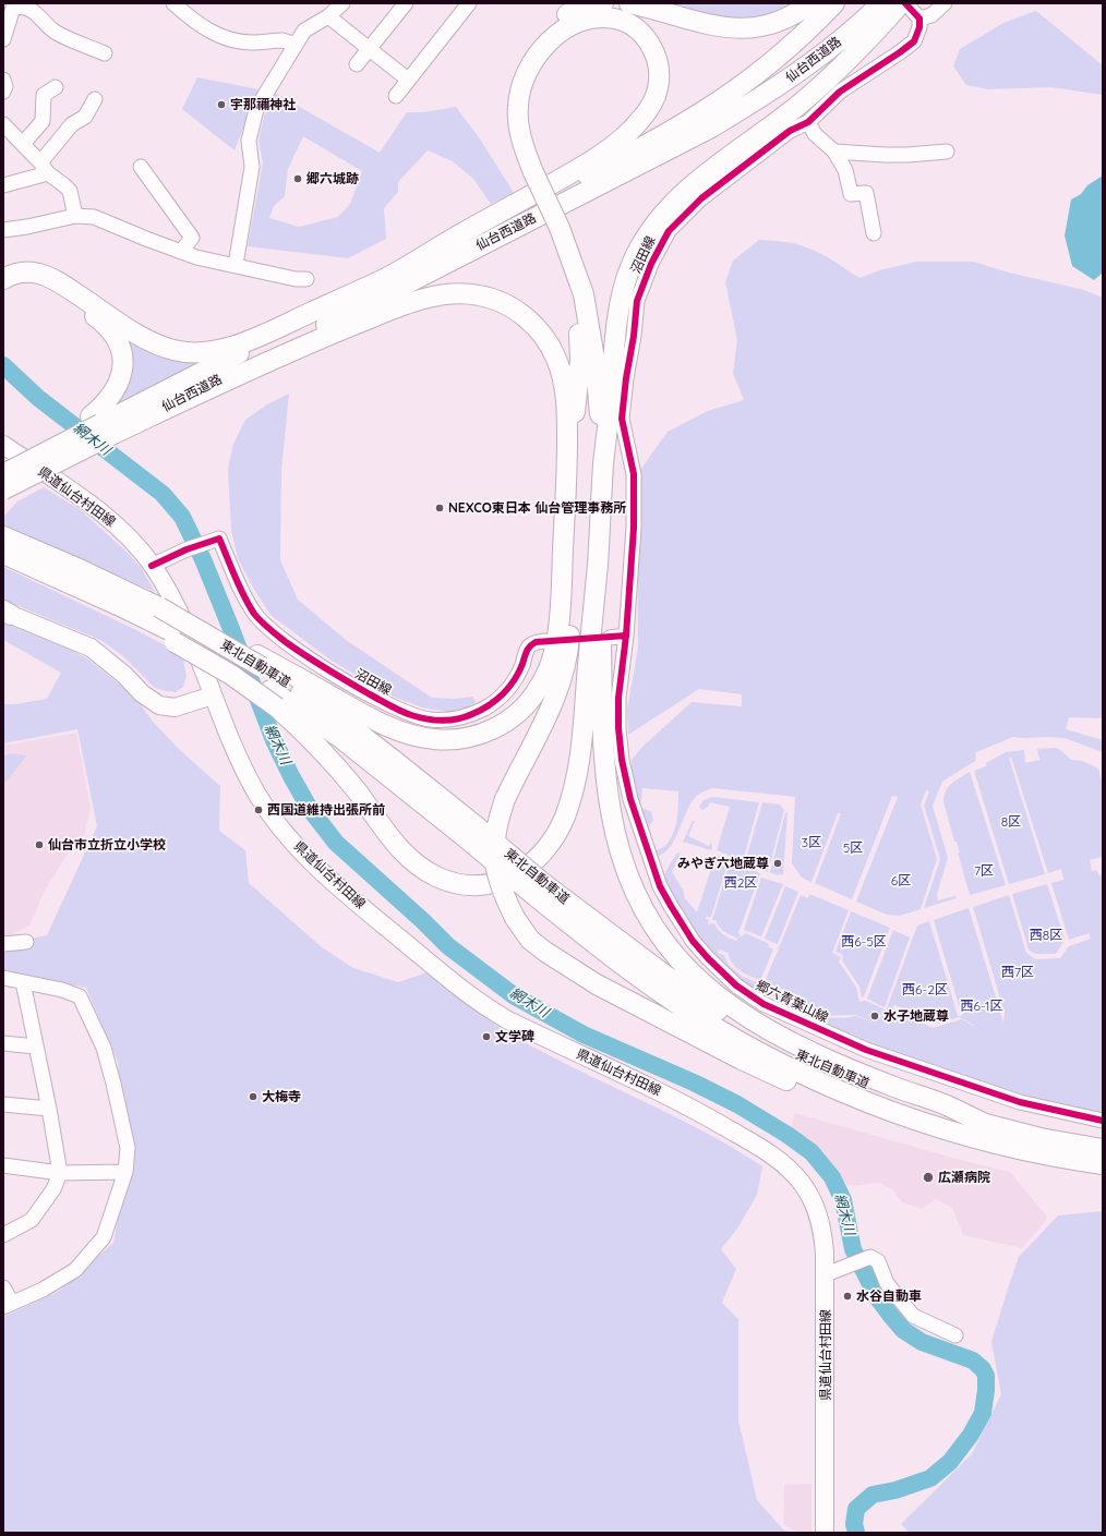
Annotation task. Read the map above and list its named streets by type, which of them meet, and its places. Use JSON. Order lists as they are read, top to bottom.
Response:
{
  "streets": {
    "highway": ["仙台西道路", "東北自動車道"],
    "main road": ["県道仙台村田線"],
    "street": ["沼田線", "郷六青葉山線"]
  },
  "crossings": [
    ["沼田線", "県道仙台村田線"],
    ["沼田線", "郷六青葉山線"]
  ],
  "water": ["網木川"],
  "parks": [
    "8区",
    "3区",
    "5区",
    "7区",
    "6区",
    "西2区",
    "西8区",
    "西6-5区",
    "西7区",
    "西6-2区",
    "西6-1区"
  ],
  "places": [
    "宇那禰神社",
    "郷六城跡",
    "NEXCO東日本 仙台管理事務所",
    "西国道維持出張所前",
    "仙台市立折立小学校",
    "みやぎ六地蔵尊",
    "水子地蔵尊",
    "文学碑",
    "大梅寺",
    "広瀬病院",
    "水谷自動車"
  ]
}
